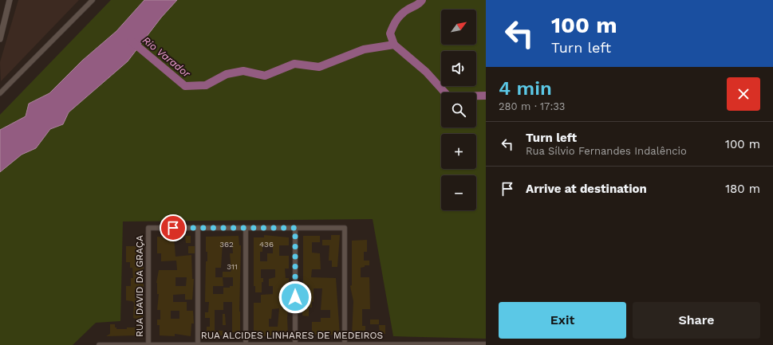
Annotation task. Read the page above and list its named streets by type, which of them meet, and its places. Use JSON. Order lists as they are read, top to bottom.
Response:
{
  "streets": {
    "street": ["RUA DAVID DA GRAÇA", "RUA ALCIDES LINHARES DE MEDEIROS"]
  },
  "crossings": [
    ["RUA DAVID DA GRAÇA", "RUA ALCIDES LINHARES DE MEDEIROS"]
  ],
  "water": ["Rio Varador"],
  "house_numbers": ["362", "436", "311"],
  "north": "top right",
  "page": {
    "turn": ["100 m", "Turn left"],
    "map_buttons": ["+", "−"],
    "heading": ["4 min", "280 m · 17:33"],
    "list": [
      {
        "name": "Turn left",
        "note": "Rua Sílvio Fernandes Indalêncio",
        "value": "100 m"
      },
      {
        "name": "Arrive at destination",
        "value": "180 m"
      }
    ],
    "buttons": ["Exit", "Share"]
  }
}
